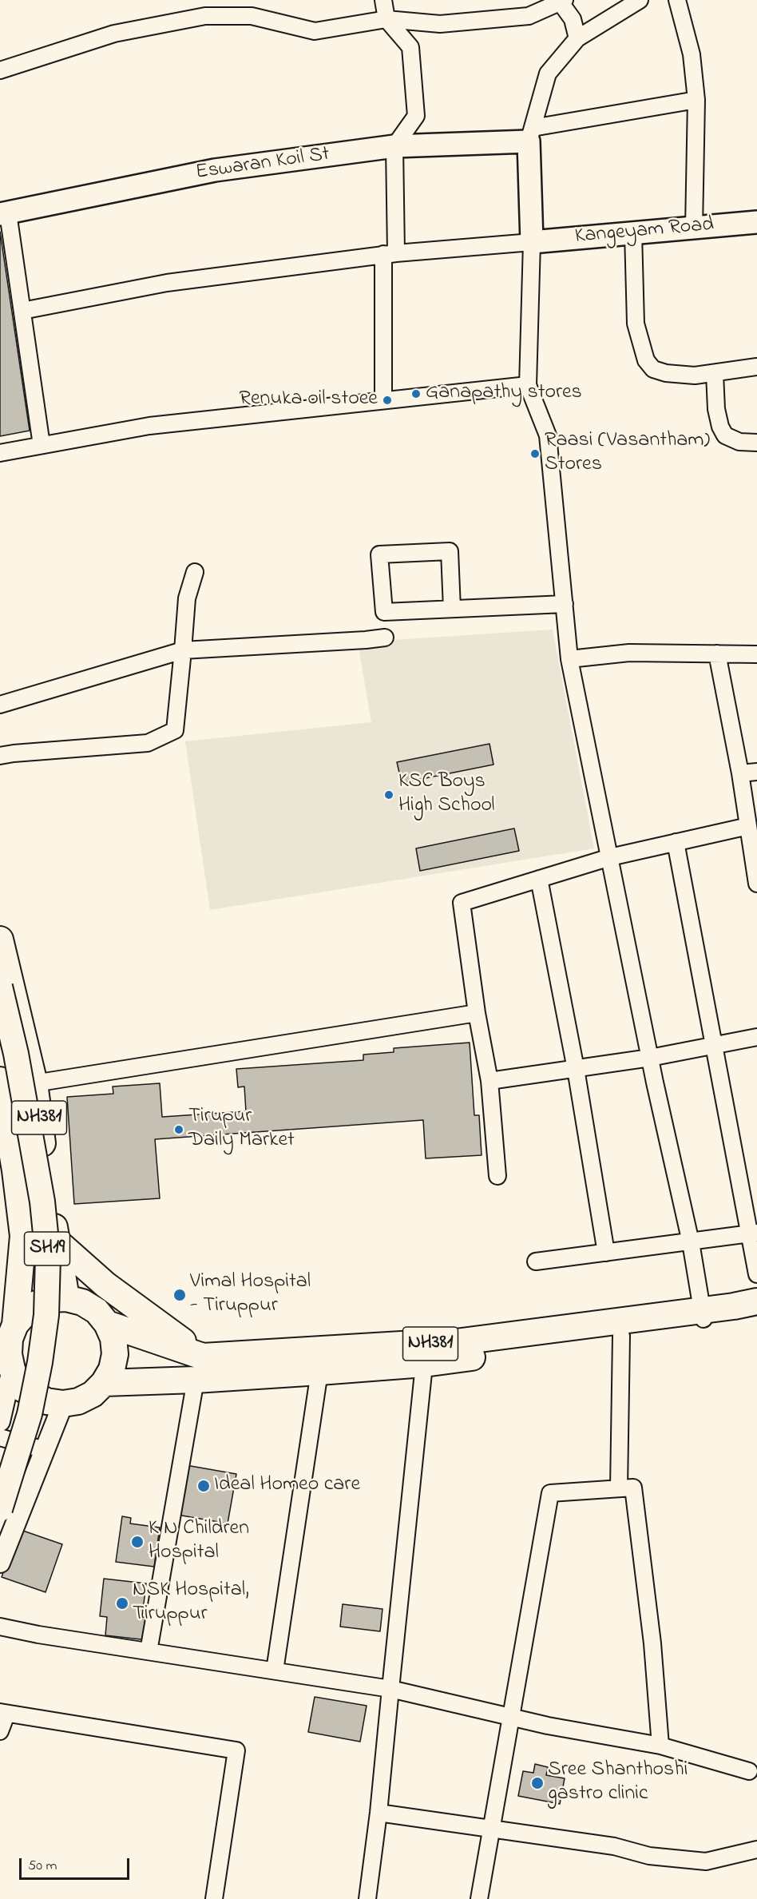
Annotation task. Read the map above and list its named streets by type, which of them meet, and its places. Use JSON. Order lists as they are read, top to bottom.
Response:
{
  "streets": {
    "highway": ["NH381"],
    "main road": ["Eswaran Koil St", "Kangeyam Road", "SH19"]
  },
  "places": [
    "Ganapathy stores",
    "Renuka oil stoee",
    "Raasi (Vasantham) Stores",
    "KSC Boys High School",
    "Tirupur Daily Market",
    "Vimal Hospital - Tiruppur",
    "Ideal Homeo care",
    "K N Children Hospital",
    "NSK Hospital, Tiruppur",
    "Sree Shanthoshi gastro clinic"
  ],
  "scale_bar": "50 m"
}
